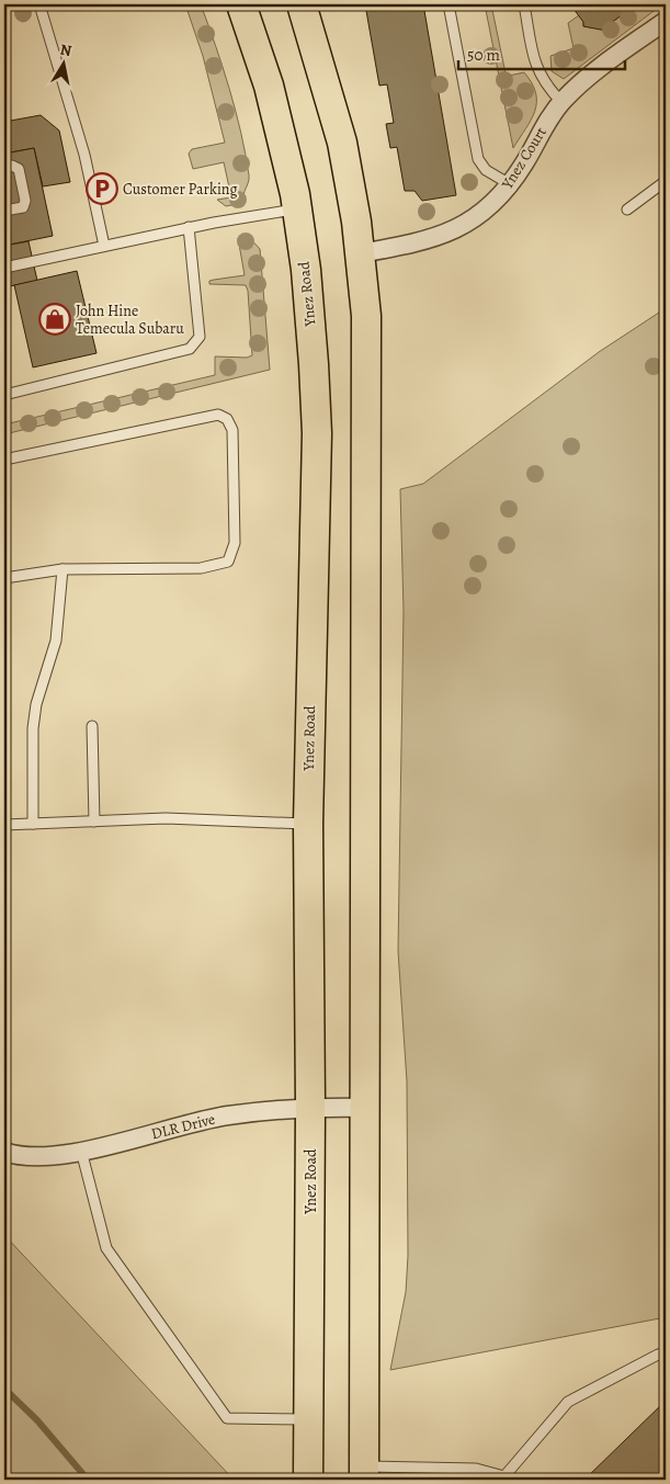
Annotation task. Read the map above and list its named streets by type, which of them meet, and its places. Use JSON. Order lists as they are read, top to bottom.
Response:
{
  "streets": {
    "main road": ["Ynez Road"],
    "street": ["Ynez Court", "DLR Drive"]
  },
  "crossings": [
    ["Ynez Road", "DLR Drive"]
  ],
  "places": {
    "parking": ["Customer Parking"],
    "shop": ["John Hine Temecula Subaru"]
  },
  "scale_bar": "50 m",
  "north": "top"
}
